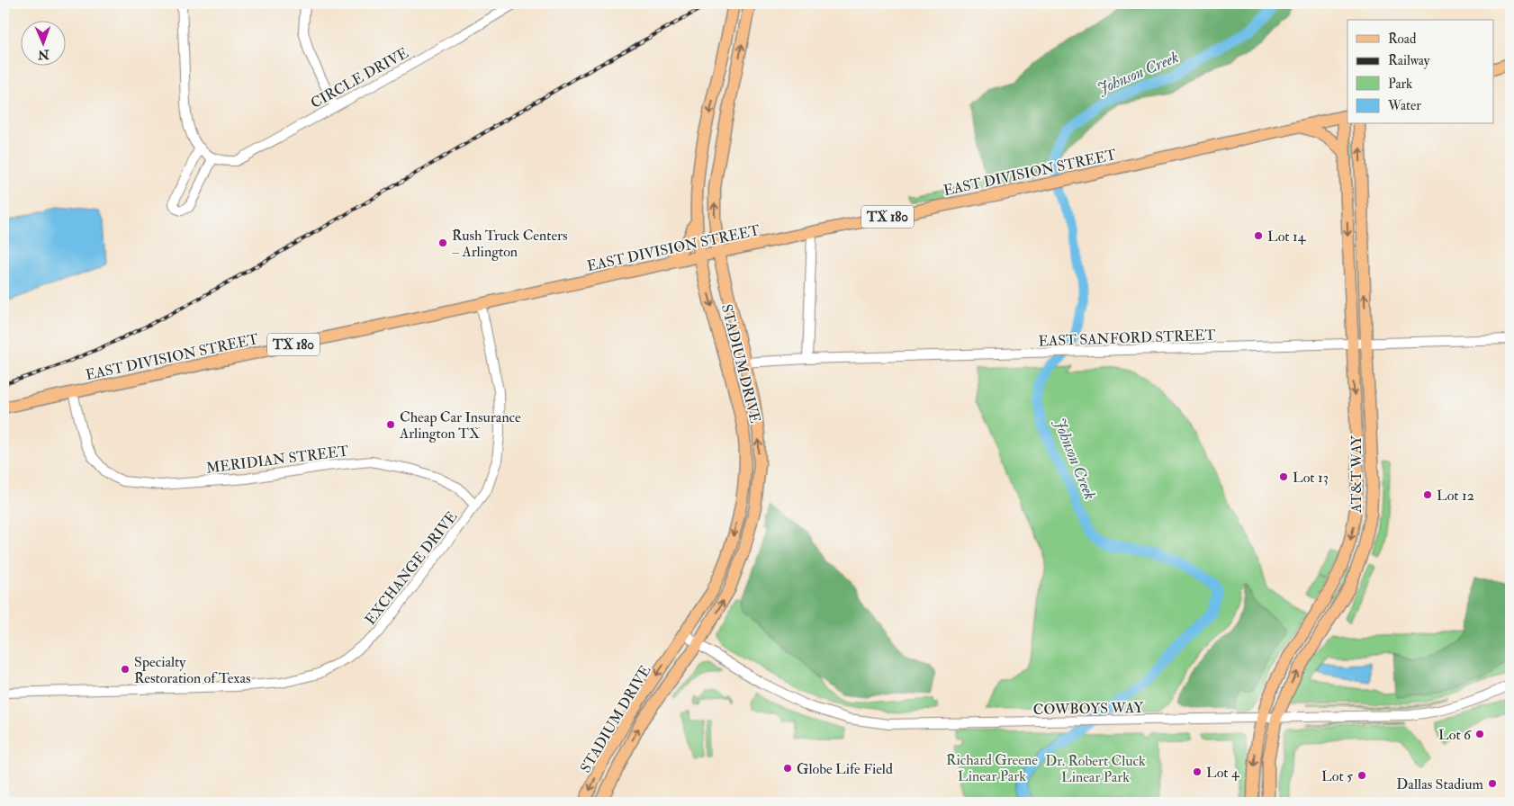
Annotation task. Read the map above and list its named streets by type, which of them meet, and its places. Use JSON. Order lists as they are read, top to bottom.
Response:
{
  "streets": {
    "main road": [
      "EAST DIVISION STREET",
      "TX 180",
      "STADIUM DRIVE",
      "AT&T WAY"
    ],
    "street": [
      "CIRCLE DRIVE",
      "EAST SANFORD STREET",
      "MERIDIAN STREET",
      "EXCHANGE DRIVE",
      "COWBOYS WAY"
    ]
  },
  "crossings": [
    ["EAST DIVISION STREET", "STADIUM DRIVE"],
    ["EAST DIVISION STREET", "MERIDIAN STREET"],
    ["EAST DIVISION STREET", "EXCHANGE DRIVE"],
    ["EAST SANFORD STREET", "STADIUM DRIVE"],
    ["EAST SANFORD STREET", "AT&T WAY"],
    ["STADIUM DRIVE", "COWBOYS WAY"],
    ["MERIDIAN STREET", "EXCHANGE DRIVE"],
    ["AT&T WAY", "COWBOYS WAY"]
  ],
  "water": ["Johnson Creek"],
  "parks": ["Richard Greene Linear Park", "Dr. Robert Cluck Linear Park"],
  "places": [
    "Lot 14",
    "Rush Truck Centers – Arlington",
    "Cheap Car Insurance Arlington TX",
    "Lot 13",
    "Lot 12",
    "Specialty Restoration of Texas",
    "Lot 6",
    "Globe Life Field",
    "Lot 4",
    "Lot 5",
    "Dallas Stadium"
  ],
  "legend": [
    "Road",
    "Railway",
    "Park",
    "Water"
  ],
  "north": "bottom"
}
